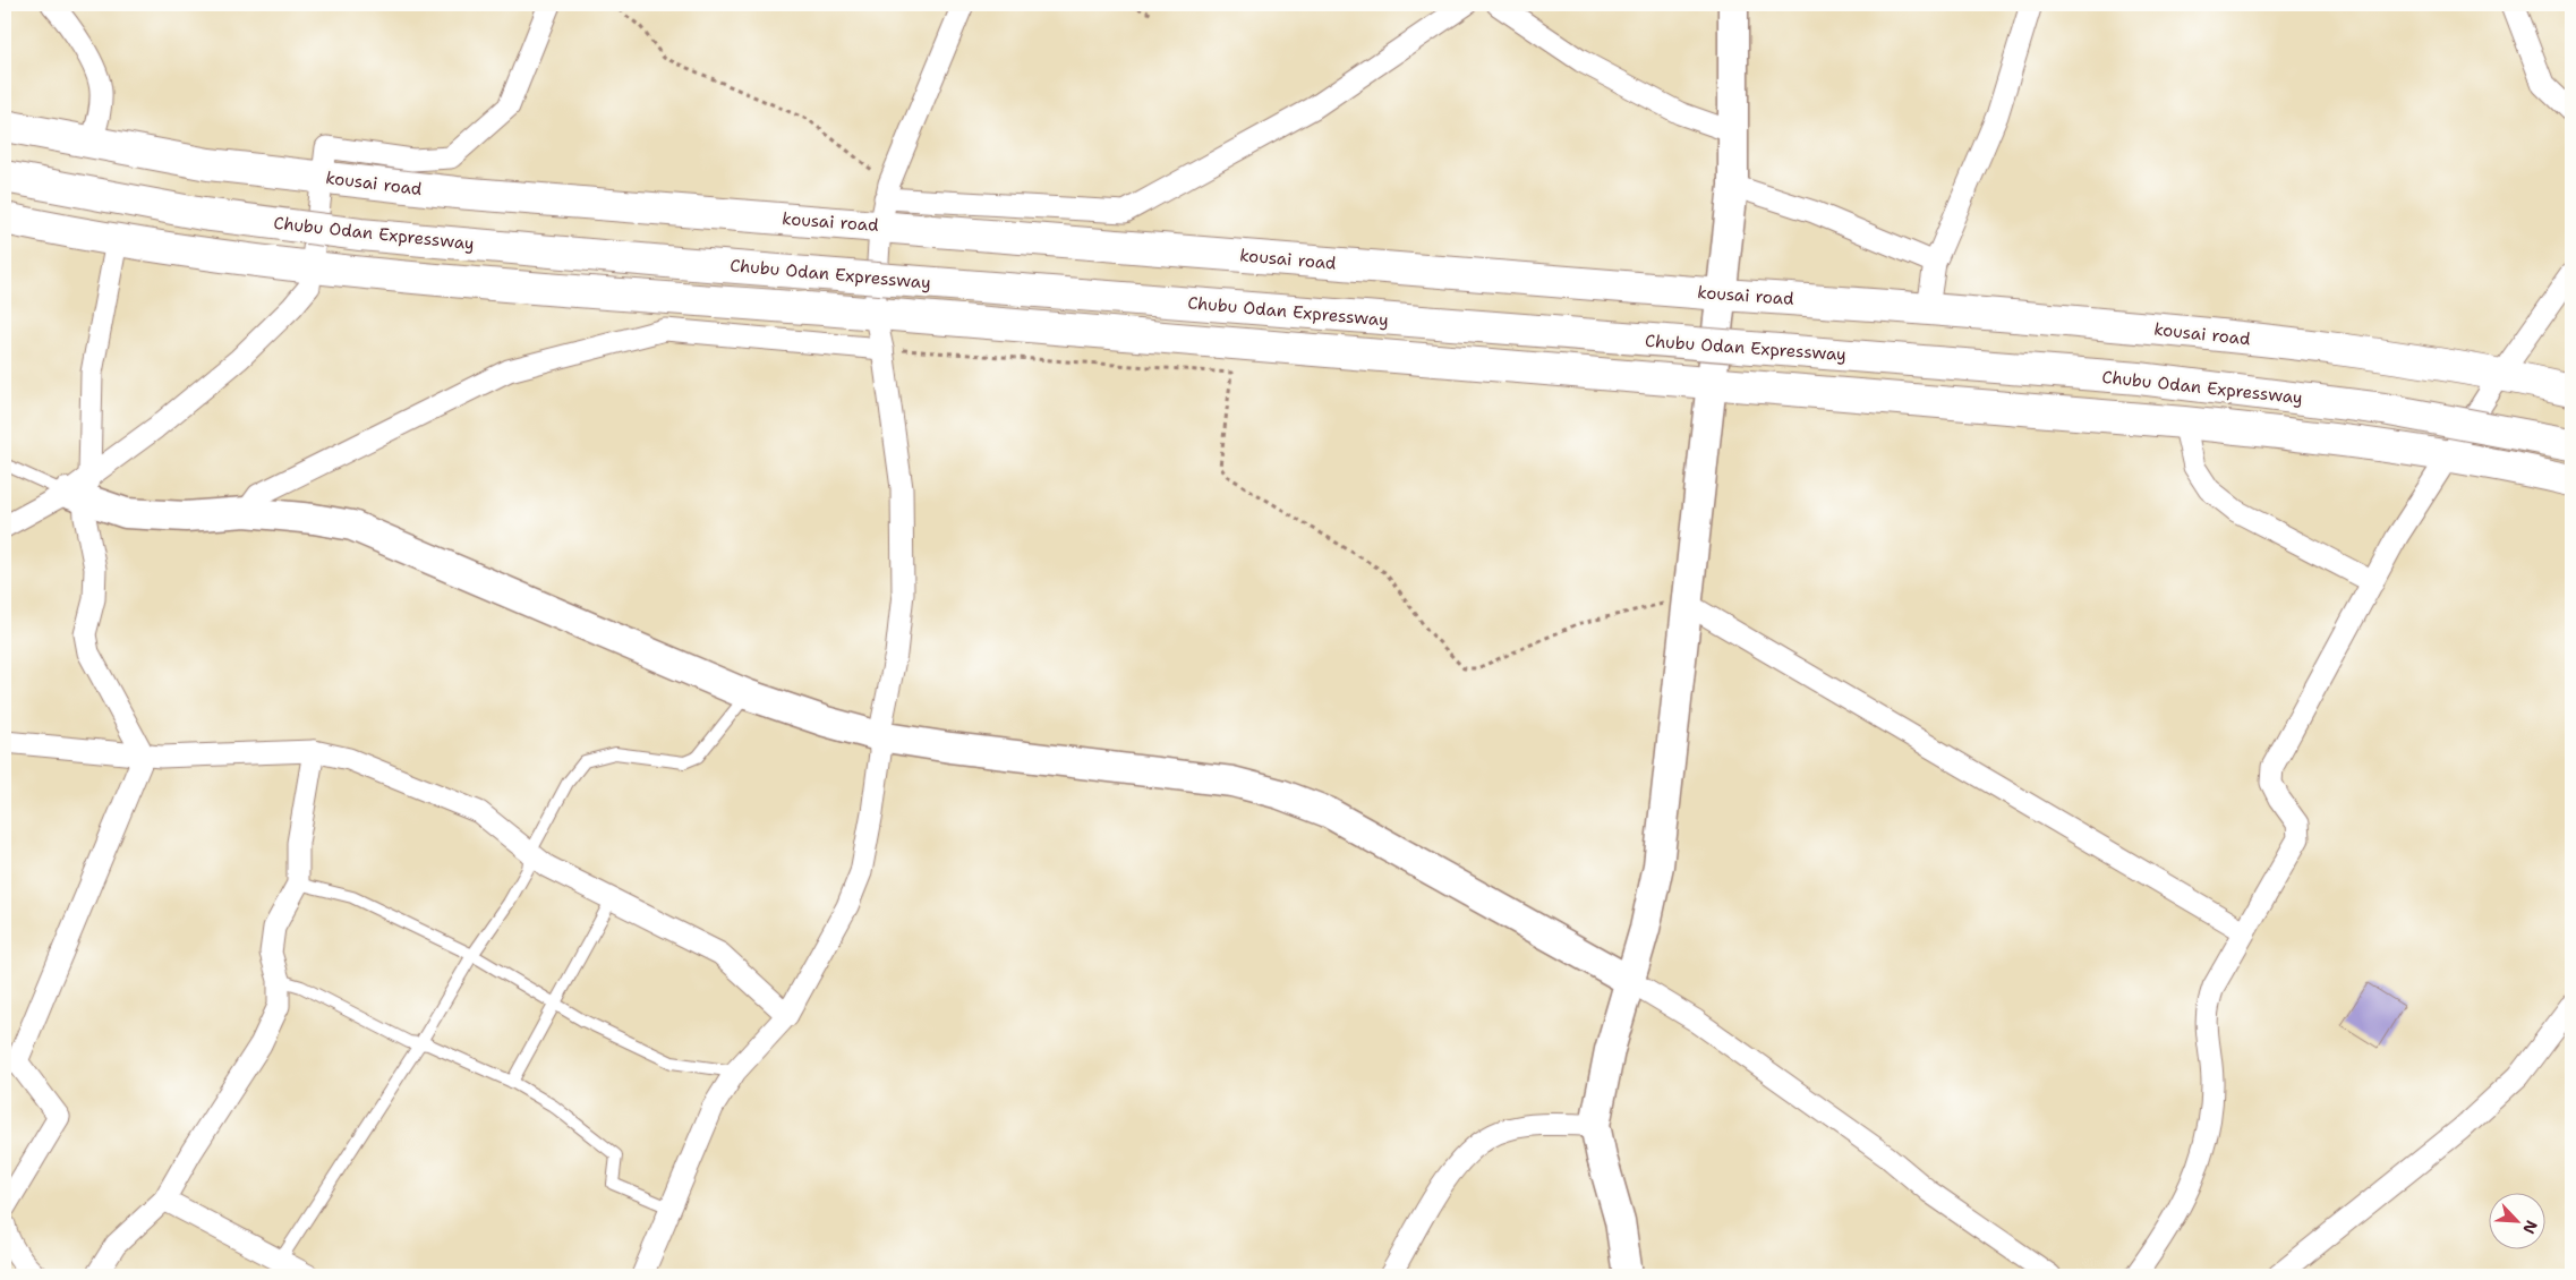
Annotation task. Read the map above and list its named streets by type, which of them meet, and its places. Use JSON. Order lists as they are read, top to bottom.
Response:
{
  "streets": {
    "highway": ["kousai road", "Chubu Odan Expressway"]
  },
  "north": "bottom right"
}
